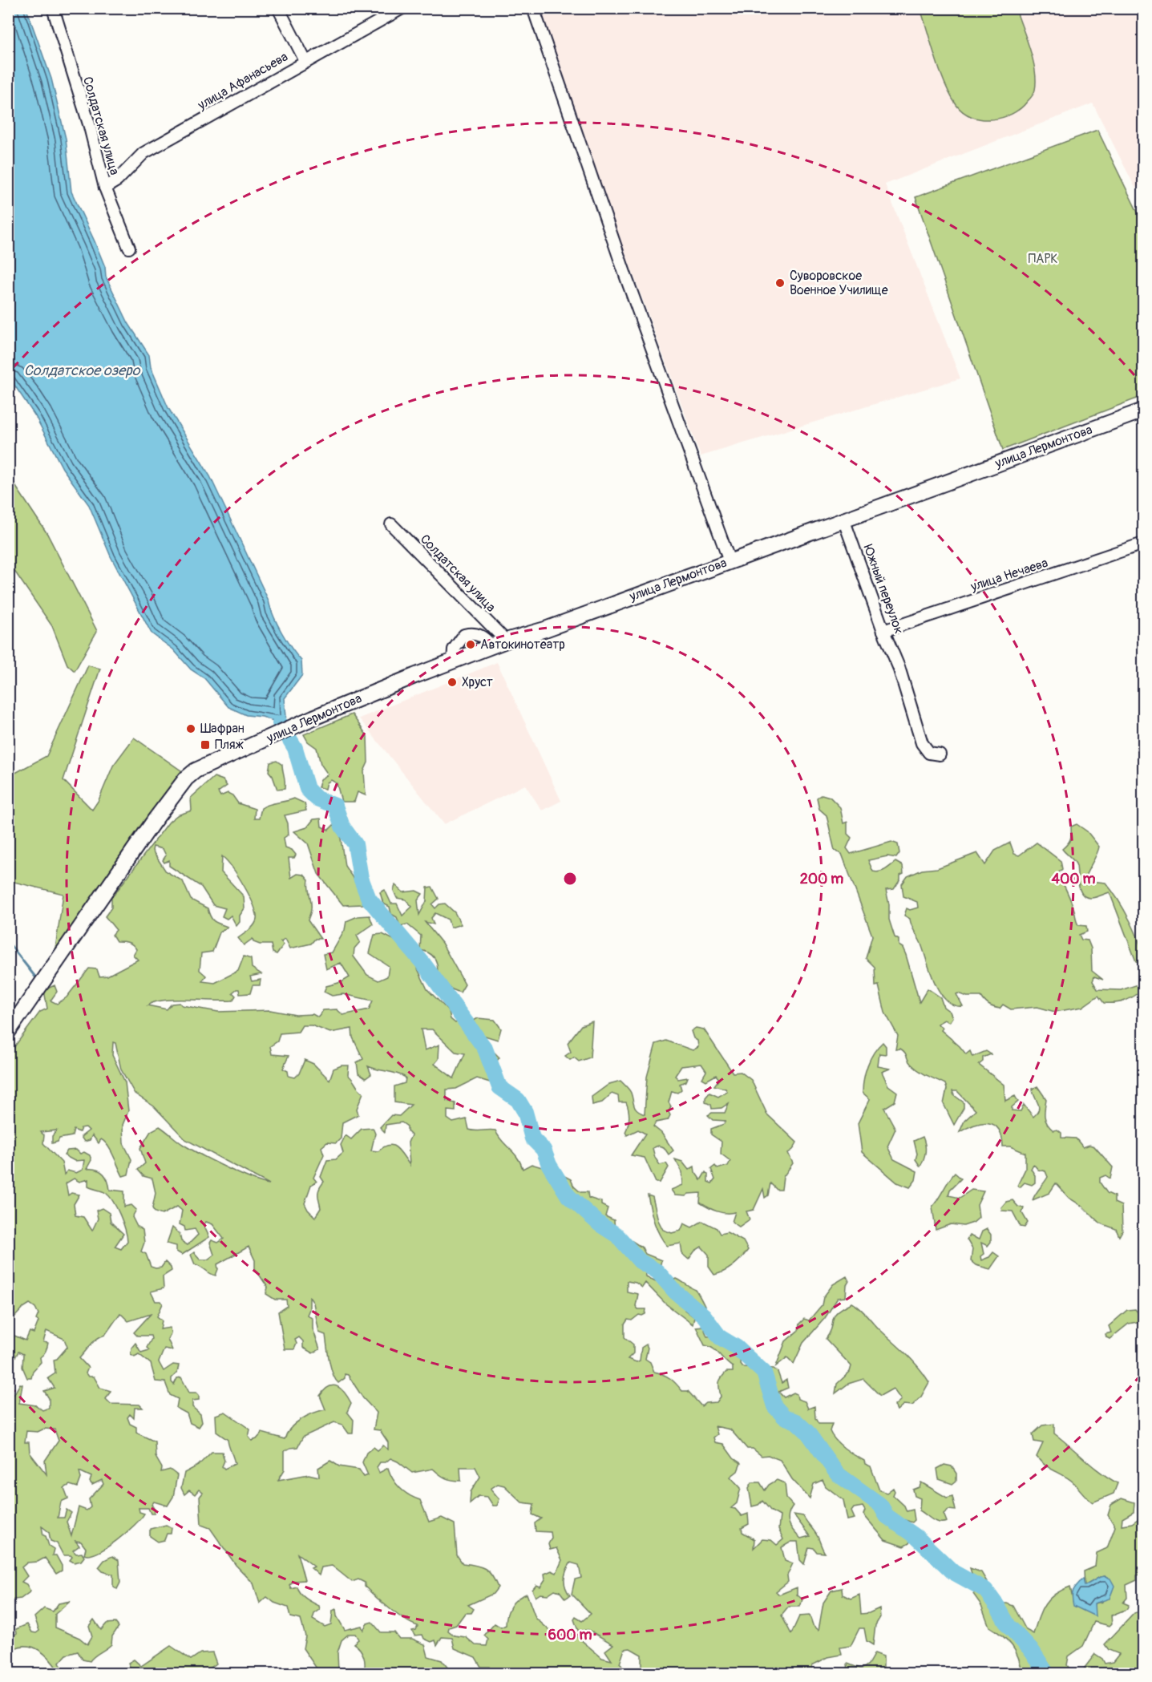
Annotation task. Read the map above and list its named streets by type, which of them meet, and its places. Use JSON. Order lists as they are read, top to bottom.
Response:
{
  "streets": {
    "main road": ["улица Лермонтова"],
    "street": [
      "улица Афанасьева",
      "Солдатская улица",
      "улица Нечаева",
      "Южный переулок"
    ]
  },
  "crossings": [
    ["улица Афанасьева", "Солдатская улица"],
    ["Солдатская улица", "улица Лермонтова"],
    ["улица Лермонтова", "Южный переулок"],
    ["улица Нечаева", "Южный переулок"]
  ],
  "water": ["Солдатское озеро"],
  "parks": ["ПАРК"],
  "places": {
    "other": [
      "Суворовское Военное Училище",
      "Автокинотеатр",
      "Хруст",
      "Шафран"
    ],
    "transit": ["Пляж"]
  },
  "rings": ["200 m", "400 m", "600 m"]
}
